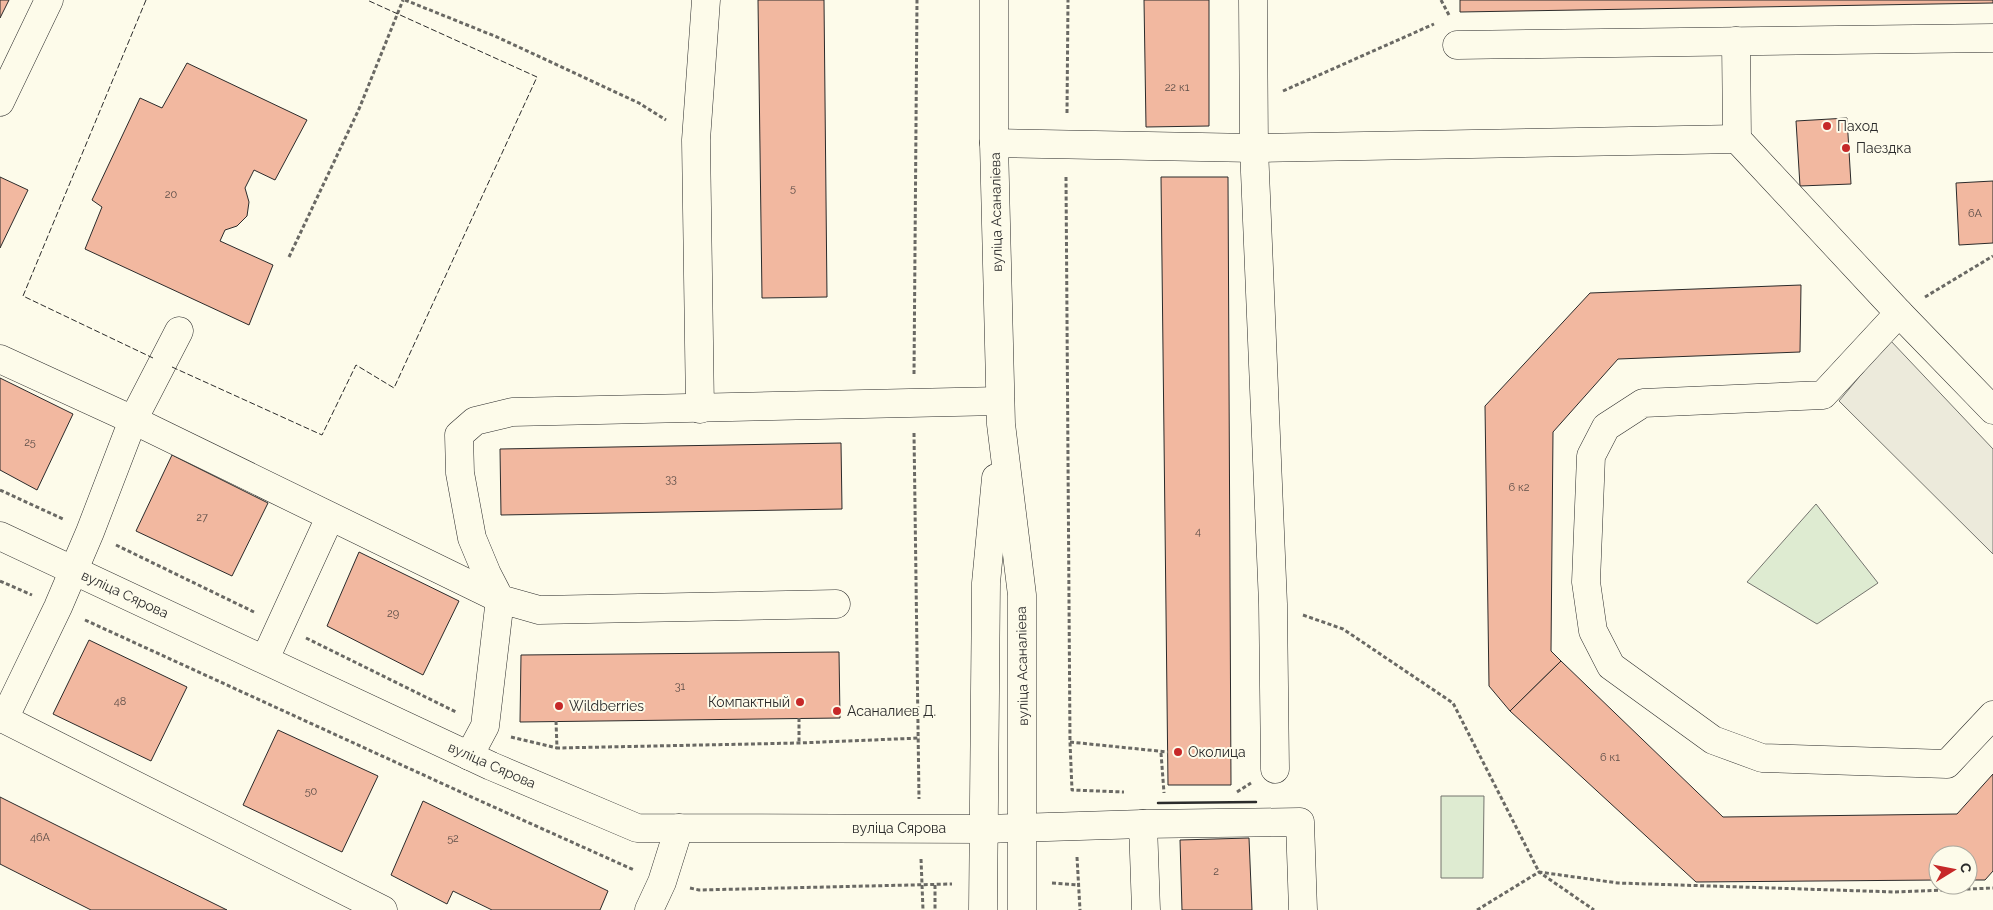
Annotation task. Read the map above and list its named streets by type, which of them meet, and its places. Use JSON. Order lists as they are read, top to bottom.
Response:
{
  "streets": {
    "main road": ["вуліца Асаналіева", "вуліца Сярова"]
  },
  "crossings": [
    ["вуліца Асаналіева", "вуліца Сярова"]
  ],
  "places": [
    "Паход",
    "Паездка",
    "Компактный",
    "Wildberries",
    "Асаналиев Д.",
    "Околица"
  ],
  "house_numbers": [
    "22 к1",
    "5",
    "20",
    "6А",
    "25",
    "33",
    "6 к2",
    "27",
    "4",
    "29",
    "31",
    "48",
    "6 к1",
    "50",
    "46А",
    "52",
    "2"
  ],
  "north": "right"
}
